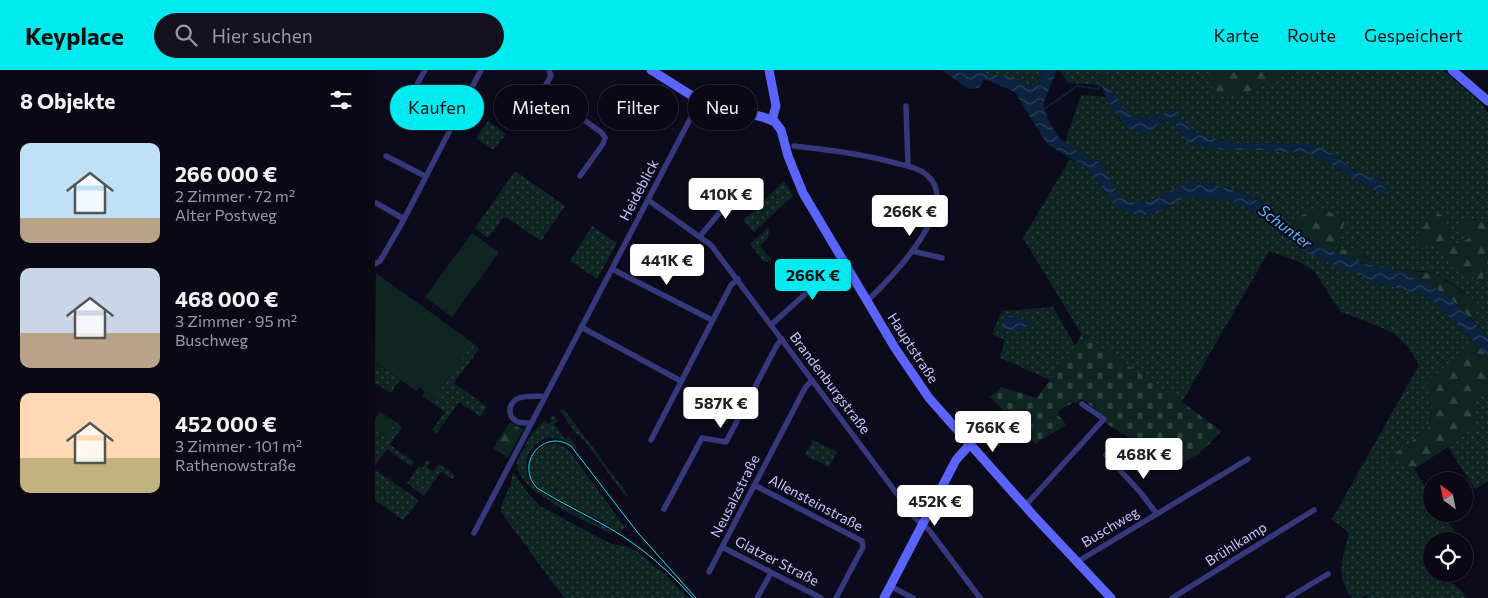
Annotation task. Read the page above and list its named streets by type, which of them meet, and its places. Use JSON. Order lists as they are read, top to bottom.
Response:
{
  "streets": {
    "main road": ["Hauptstraße"],
    "street": [
      "Heideblick",
      "Brandenburgstraße",
      "Neusalzstraße",
      "Allensteinstraße",
      "Buschweg",
      "Brühlkamp",
      "Glatzer Straße"
    ]
  },
  "crossings": [
    ["Heideblick", "Brandenburgstraße"],
    ["Hauptstraße", "Buschweg"],
    ["Brandenburgstraße", "Neusalzstraße"],
    ["Neusalzstraße", "Allensteinstraße"],
    ["Neusalzstraße", "Glatzer Straße"]
  ],
  "water": ["Schunter"],
  "north": "top left",
  "page": {
    "header": "Keyplace",
    "search": "Hier suchen",
    "nav": ["Karte", "Route", "Gespeichert"],
    "heading": "8 Objekte",
    "chip": [
      "Kaufen",
      "Mieten",
      "Filter",
      "Neu"
    ],
    "list": [
      {
        "name": "266 000 €",
        "note": "2 Zimmer · 72 m² · Alter Postweg"
      },
      {
        "name": "468 000 €",
        "note": "3 Zimmer · 95 m² · Buschweg"
      },
      {
        "name": "452 000 €",
        "note": "3 Zimmer · 101 m² · Rathenowstraße"
      }
    ],
    "price": [
      "410K €",
      "266K €",
      "441K €",
      "266K €",
      "587K €",
      "766K €",
      "468K €",
      "452K €"
    ]
  }
}
